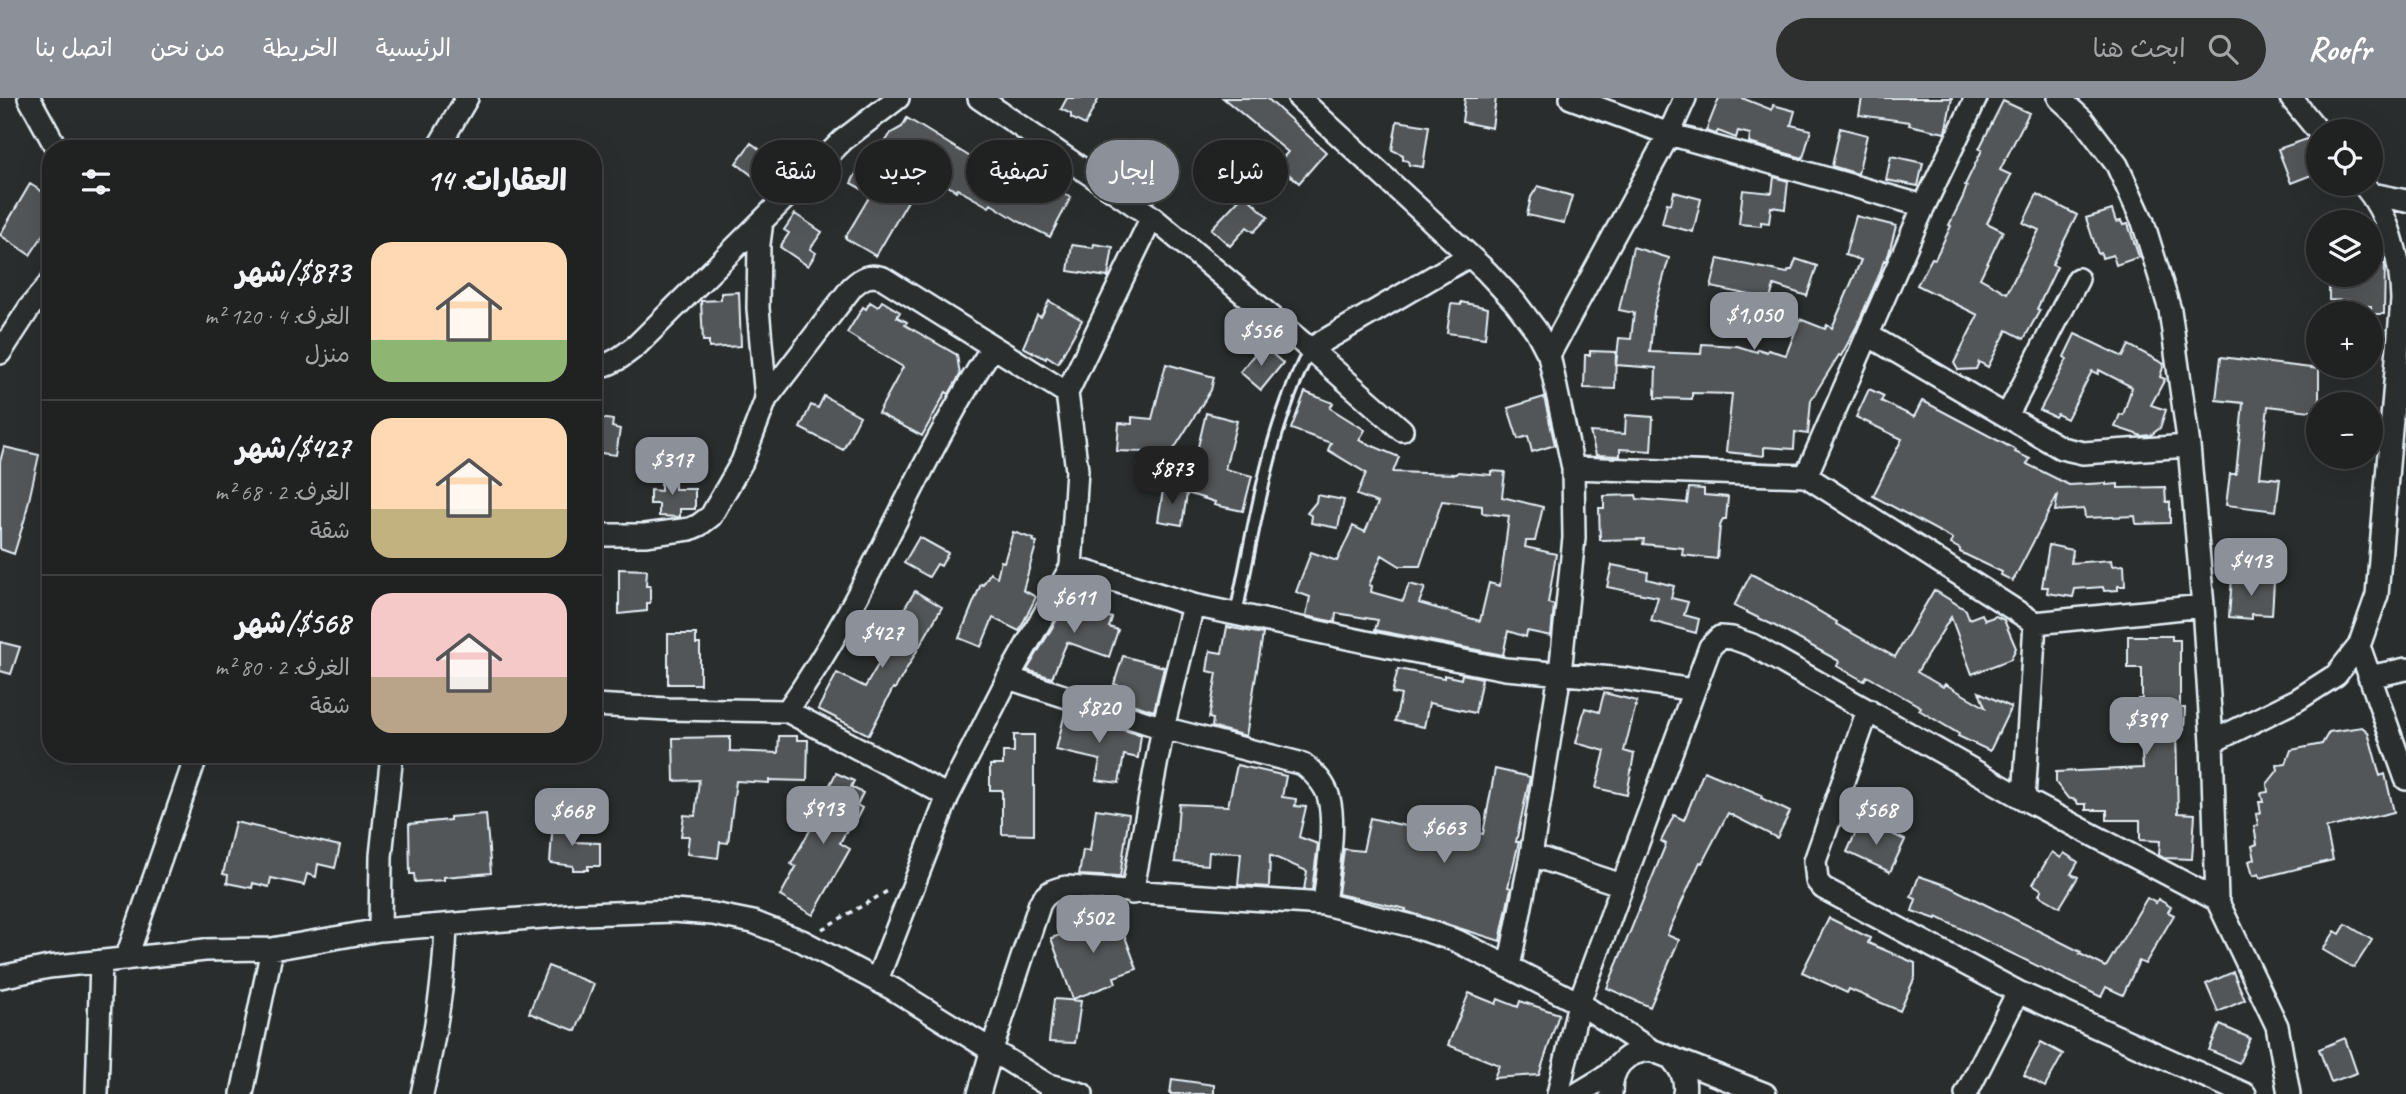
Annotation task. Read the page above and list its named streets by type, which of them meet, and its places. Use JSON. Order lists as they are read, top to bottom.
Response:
{
  "page": {
    "header": "Roofr",
    "search": "ابحث هنا",
    "nav": [
      "الرئيسية",
      "الخريطة",
      "من نحن",
      "اتصل بنا"
    ],
    "map_buttons": ["+", "−"],
    "chip": [
      "شراء",
      "إيجار",
      "تصفية",
      "جديد",
      "شقة"
    ],
    "heading": "العقارات: 14",
    "list": [
      {
        "name": "$873/شهر",
        "note": "الغرف: 4 · 120 m² · منزل"
      },
      {
        "name": "$427/شهر",
        "note": "الغرف: 2 · 68 m² · شقة"
      },
      {
        "name": "$568/شهر",
        "note": "الغرف: 2 · 80 m² · شقة"
      }
    ],
    "price": [
      "$1,050",
      "$556",
      "$317",
      "$873",
      "$413",
      "$611",
      "$427",
      "$820",
      "$399",
      "$913",
      "$568",
      "$668",
      "$663",
      "$502"
    ]
  }
}
